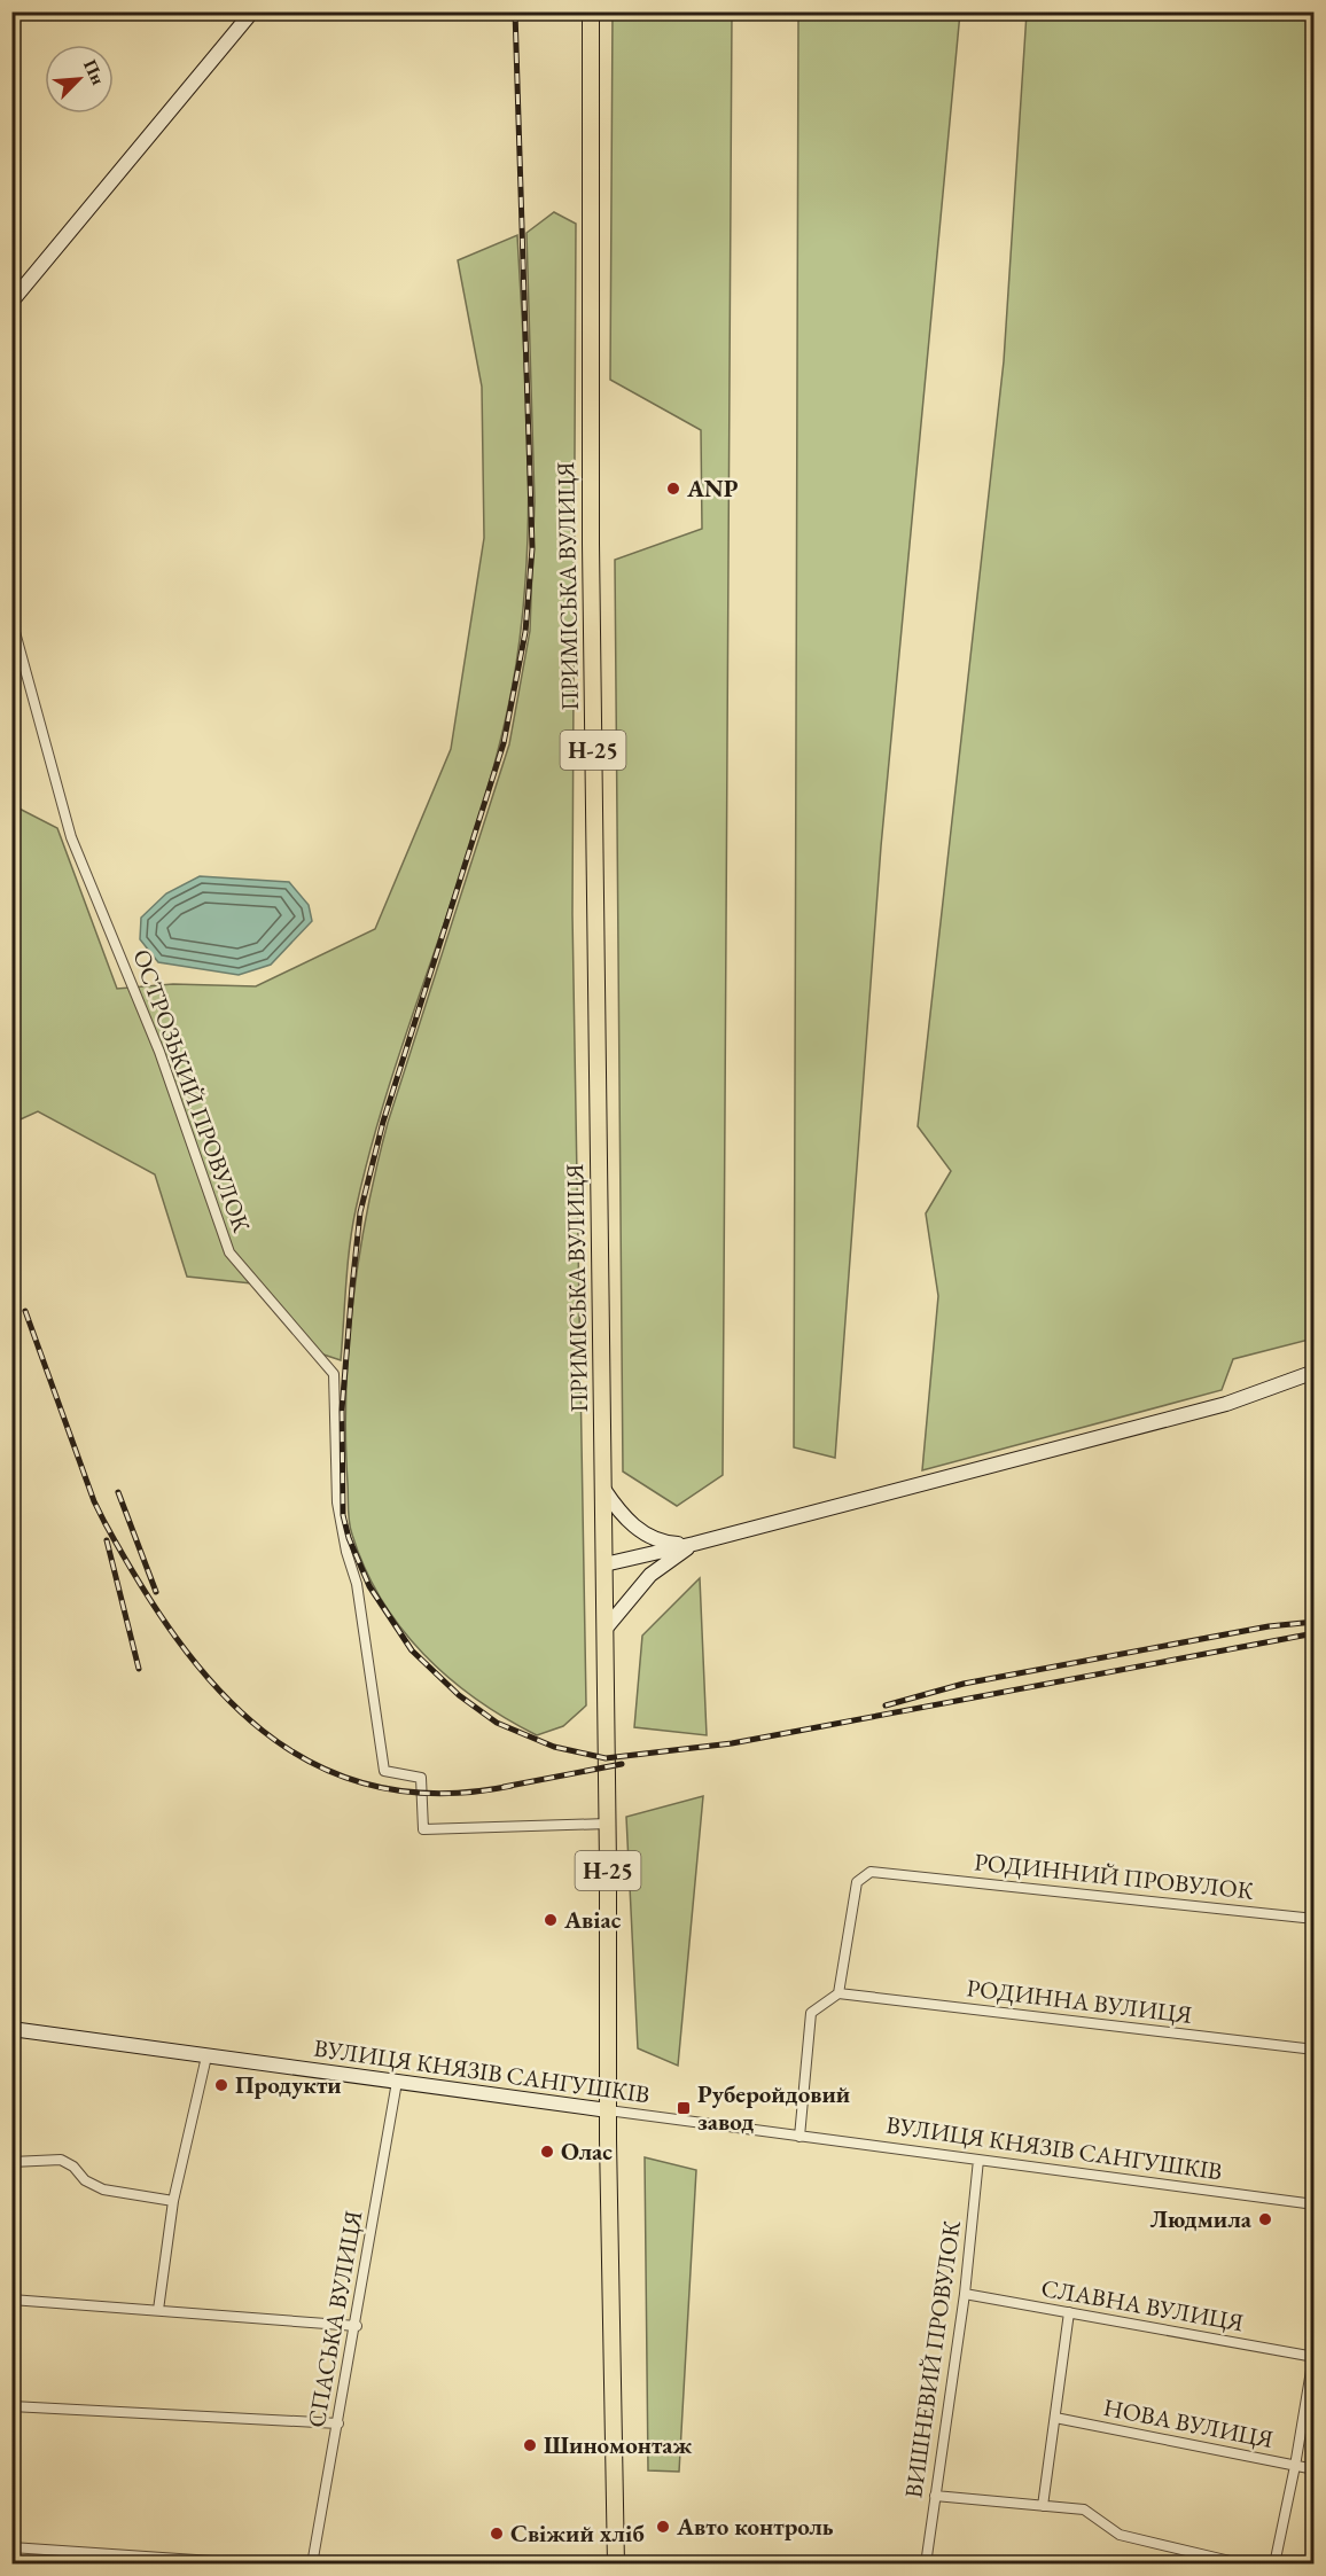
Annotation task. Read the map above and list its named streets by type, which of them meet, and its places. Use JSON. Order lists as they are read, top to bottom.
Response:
{
  "streets": {
    "main road": ["ПРИМІСЬКА ВУЛИЦЯ", "Н-25", "ВУЛИЦЯ КНЯЗІВ САНГУШКІВ"],
    "street": [
      "ОСТРОЗЬКИЙ ПРОВУЛОК",
      "РОДИННИЙ ПРОВУЛОК",
      "РОДИННА ВУЛИЦЯ",
      "СЛАВНА ВУЛИЦЯ",
      "СПАСЬКА ВУЛИЦЯ",
      "ВИШНЕВИЙ ПРОВУЛОК",
      "НОВА ВУЛИЦЯ"
    ]
  },
  "crossings": [
    ["ПРИМІСЬКА ВУЛИЦЯ", "ОСТРОЗЬКИЙ ПРОВУЛОК"],
    ["ПРИМІСЬКА ВУЛИЦЯ", "ВУЛИЦЯ КНЯЗІВ САНГУШКІВ"],
    ["РОДИННИЙ ПРОВУЛОК", "РОДИННА ВУЛИЦЯ"],
    ["ВУЛИЦЯ КНЯЗІВ САНГУШКІВ", "СПАСЬКА ВУЛИЦЯ"],
    ["ВУЛИЦЯ КНЯЗІВ САНГУШКІВ", "ВИШНЕВИЙ ПРОВУЛОК"],
    ["СЛАВНА ВУЛИЦЯ", "ВИШНЕВИЙ ПРОВУЛОК"]
  ],
  "places": {
    "other": [
      "ANP",
      "Авіас",
      "Продукти",
      "Олас",
      "Людмила",
      "Шиномонтаж",
      "Авто контроль",
      "Свіжий хліб"
    ],
    "transit": ["Руберойдовий завод"]
  },
  "north": "top right"
}
